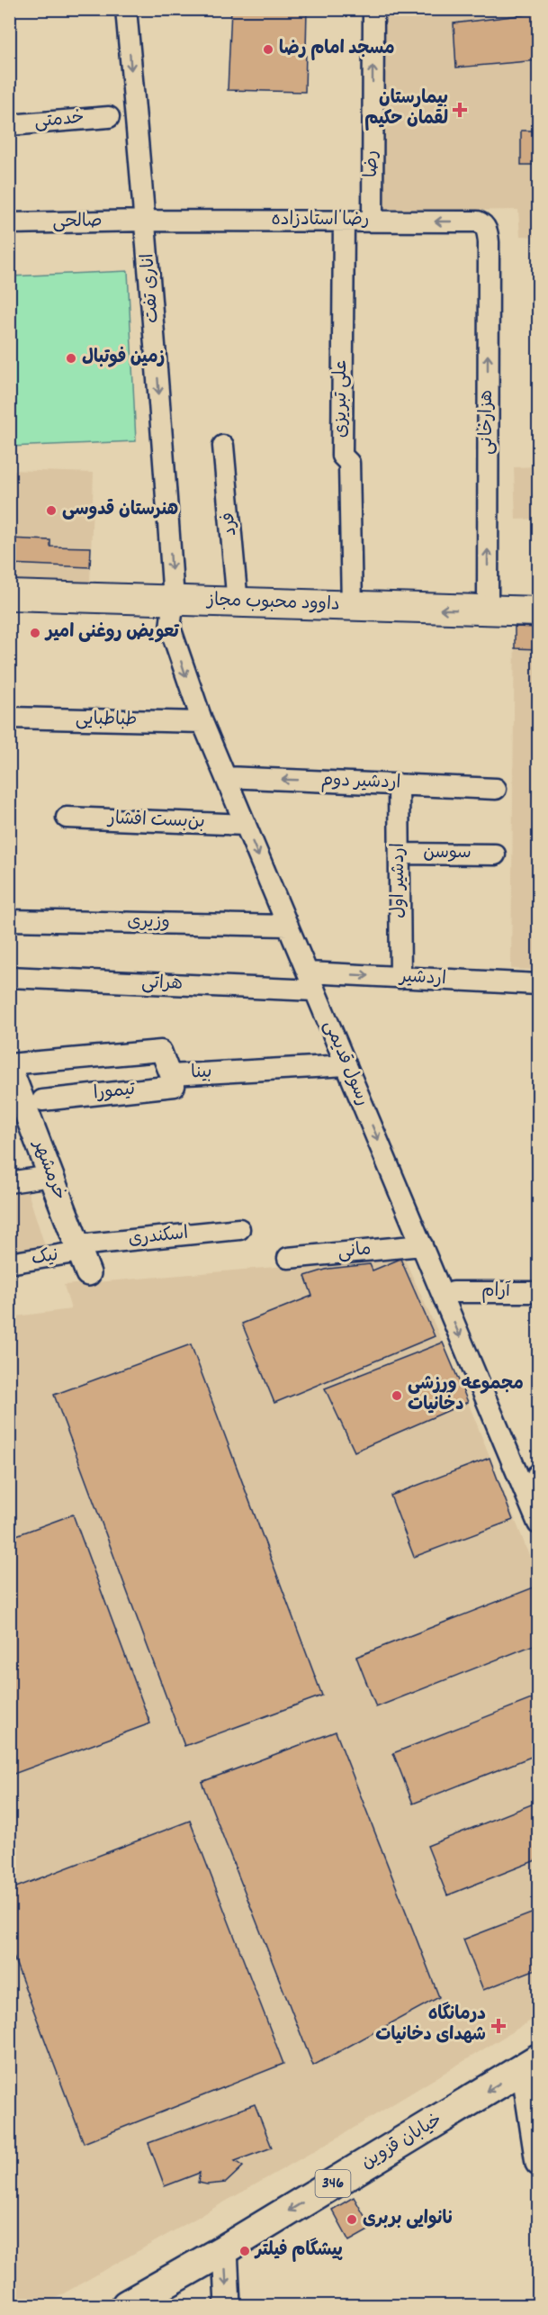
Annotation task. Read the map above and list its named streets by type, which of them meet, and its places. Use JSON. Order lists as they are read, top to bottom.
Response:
{
  "streets": {
    "main road": ["داوود محبوب مجاز", "خیابان قزوین", "346"],
    "street": [
      "خدمتی",
      "رضا",
      "رضا استادزاده",
      "صالحی",
      "اناری تفت",
      "علی تبریزی",
      "هزارخانی",
      "فرد",
      "طباطبایی",
      "اردشیر دوم",
      "بن‌بست افشار",
      "سوسن",
      "اردشیر اول",
      "وزیری",
      "اردشیر",
      "هراتی",
      "رسول قدیمی",
      "بینا",
      "تیمورا",
      "خرمشهر",
      "اسکندری",
      "مانی",
      "نیک",
      "آرام"
    ]
  },
  "crossings": [
    ["رضا", "رضا استادزاده"],
    ["رضا استادزاده", "صالحی"],
    ["رضا استادزاده", "اناری تفت"],
    ["رضا استادزاده", "علی تبریزی"],
    ["رضا استادزاده", "هزارخانی"],
    ["صالحی", "اناری تفت"],
    ["اناری تفت", "داوود محبوب مجاز"],
    ["اناری تفت", "رسول قدیمی"],
    ["علی تبریزی", "داوود محبوب مجاز"],
    ["هزارخانی", "داوود محبوب مجاز"],
    ["فرد", "داوود محبوب مجاز"],
    ["داوود محبوب مجاز", "رسول قدیمی"],
    ["طباطبایی", "رسول قدیمی"],
    ["اردشیر دوم", "اردشیر اول"],
    ["اردشیر دوم", "رسول قدیمی"],
    ["بن‌بست افشار", "رسول قدیمی"],
    ["سوسن", "اردشیر اول"],
    ["اردشیر اول", "اردشیر"],
    ["وزیری", "رسول قدیمی"],
    ["اردشیر", "هراتی"],
    ["اردشیر", "رسول قدیمی"],
    ["هراتی", "رسول قدیمی"],
    ["رسول قدیمی", "بینا"],
    ["رسول قدیمی", "مانی"],
    ["بینا", "تیمورا"],
    ["بینا", "خرمشهر"],
    ["خرمشهر", "اسکندری"],
    ["خرمشهر", "نیک"],
    ["اسکندری", "نیک"]
  ],
  "one_way": [
    "رضا",
    "اناری تفت",
    "هزارخانی",
    "اردشیر دوم",
    "اردشیر",
    "رسول قدیمی",
    "خیابان قزوین"
  ],
  "places": {
    "other": [
      "مسجد امام رضا",
      "زمین فوتبال",
      "هنرستان قدوسی",
      "تعویض روغنی امیر",
      "مجموعه ورزشی دخانیات",
      "نانوایی بربری",
      "پیشگام فیلتر"
    ],
    "health": ["بیمارستان لقمان حکیم", "درمانگاه شهدای دخانیات"]
  }
}
